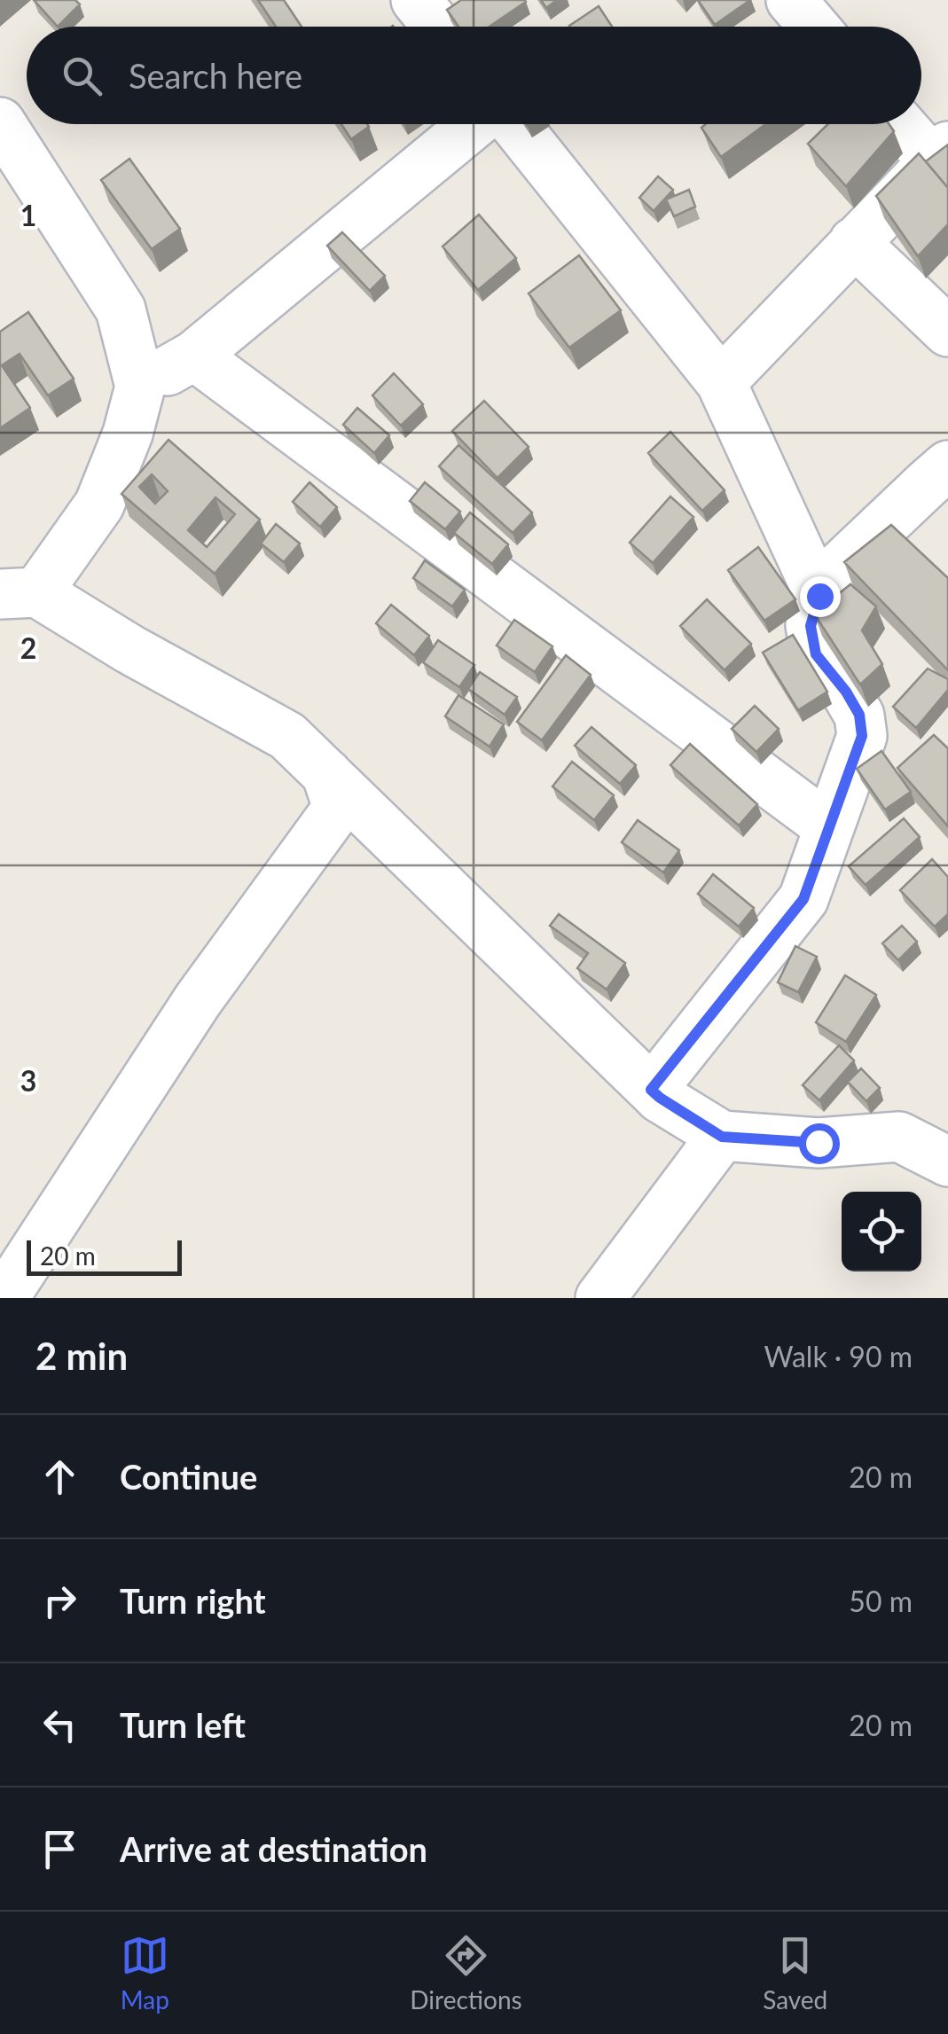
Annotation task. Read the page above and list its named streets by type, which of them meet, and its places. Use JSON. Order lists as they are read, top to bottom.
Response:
{
  "scale_bar": "20 m",
  "page": {
    "search": "Search here",
    "scale": "20 m",
    "heading": ["2 min", "Walk · 90 m"],
    "list": [
      ["Continue", "20 m"],
      ["Turn right", "50 m"],
      ["Turn left", "20 m"],
      "Arrive at destination"
    ],
    "nav": ["Map", "Directions", "Saved"]
  },
  "grid": {
    "rows": ["1", "2", "3"]
  }
}
